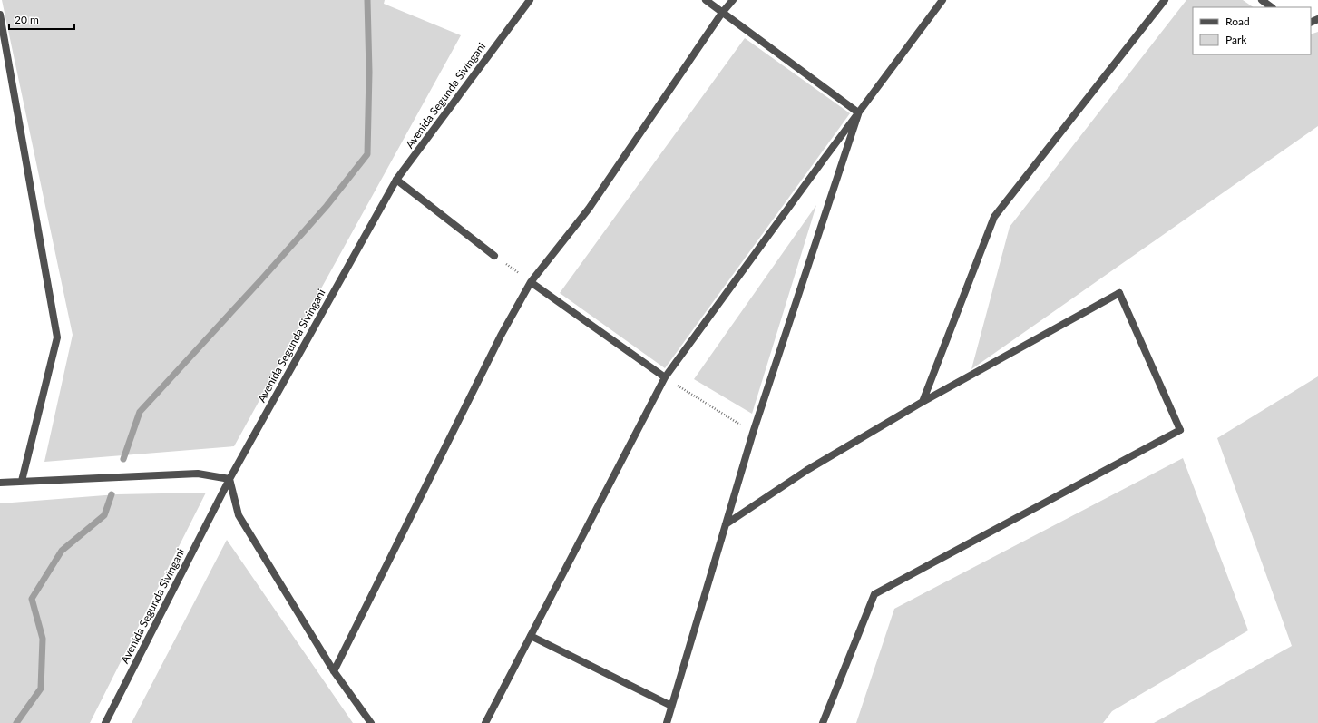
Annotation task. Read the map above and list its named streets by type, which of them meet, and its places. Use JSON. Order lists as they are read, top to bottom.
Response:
{
  "streets": {
    "street": ["Avenida Segunda Sivingani"]
  },
  "legend": ["Road", "Park"],
  "scale_bar": "20 m"
}
